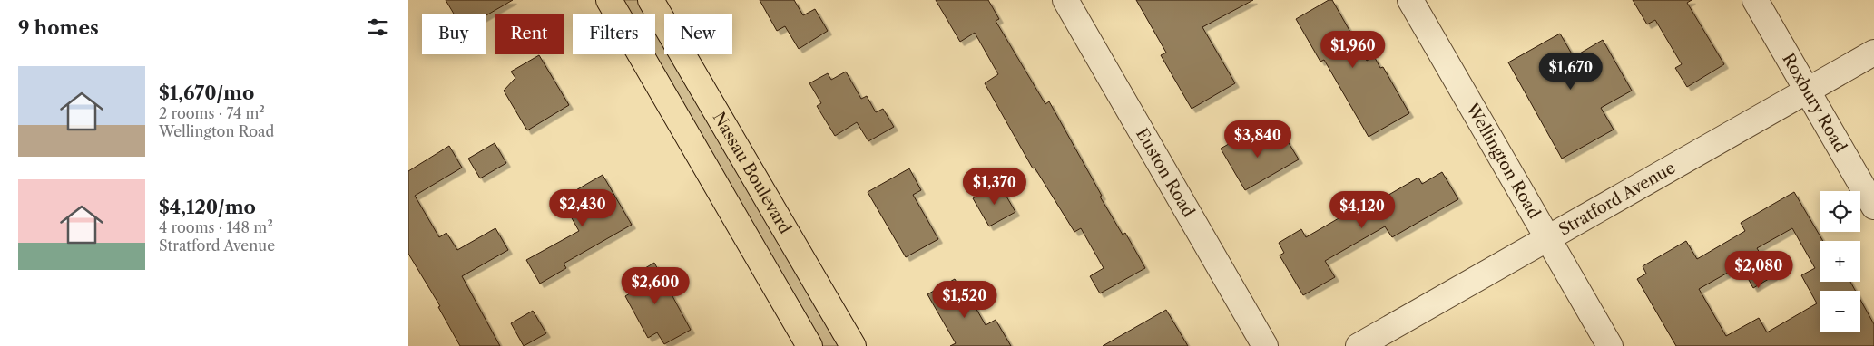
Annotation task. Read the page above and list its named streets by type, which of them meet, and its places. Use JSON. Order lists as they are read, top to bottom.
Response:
{
  "streets": {
    "main road": ["Nassau Boulevard"],
    "street": [
      "Roxbury Road",
      "Wellington Road",
      "Euston Road",
      "Stratford Avenue"
    ]
  },
  "crossings": [
    ["Roxbury Road", "Stratford Avenue"],
    ["Wellington Road", "Stratford Avenue"]
  ],
  "page": {
    "heading": "9 homes",
    "chip": [
      "Buy",
      "Rent",
      "Filters",
      "New"
    ],
    "price": [
      "$1,960",
      "$1,670",
      "$3,840",
      "$1,370",
      "$2,430",
      "$4,120",
      "$2,080",
      "$2,600",
      "$1,520"
    ],
    "list": [
      {
        "name": "$1,670/mo",
        "note": "2 rooms · 74 m² · Wellington Road"
      },
      {
        "name": "$4,120/mo",
        "note": "4 rooms · 148 m² · Stratford Avenue"
      }
    ],
    "map_buttons": ["+", "−"]
  }
}
